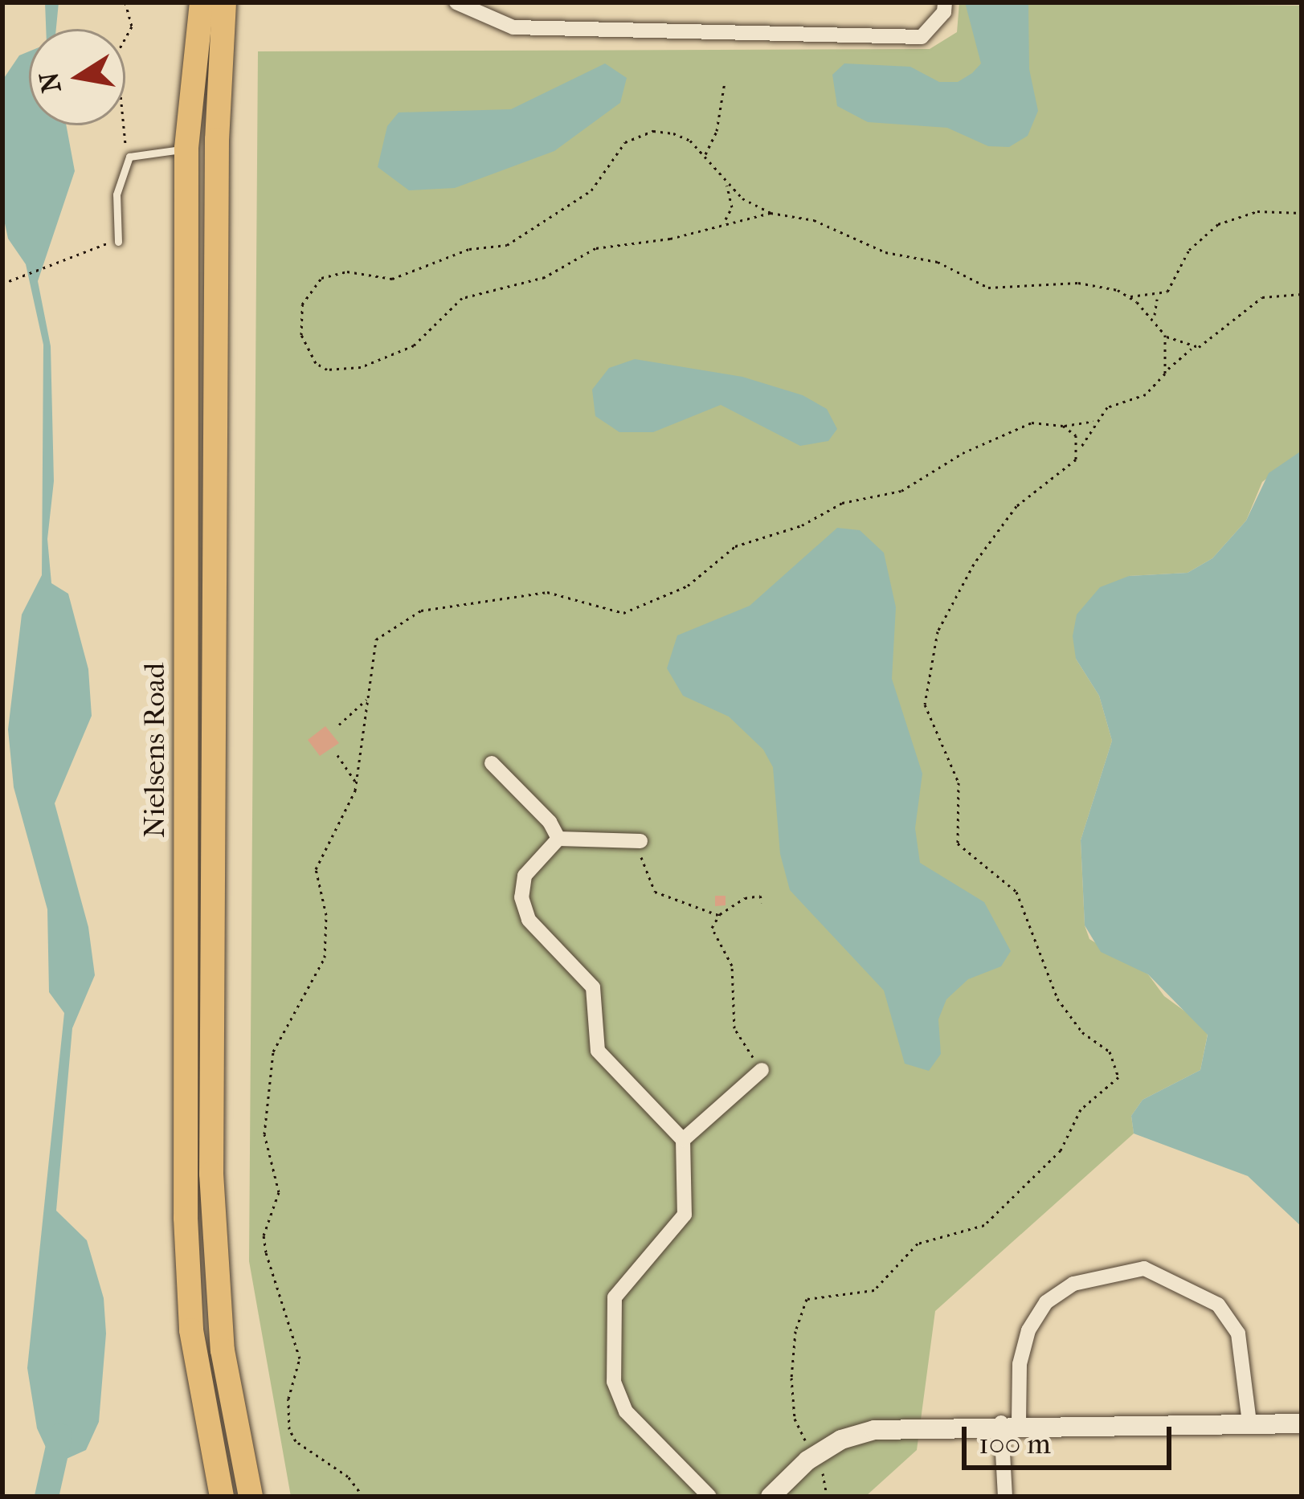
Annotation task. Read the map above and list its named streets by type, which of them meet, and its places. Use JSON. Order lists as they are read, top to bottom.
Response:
{
  "streets": {
    "main road": ["Nielsens Road"]
  },
  "scale_bar": "100 m",
  "north": "left"
}
